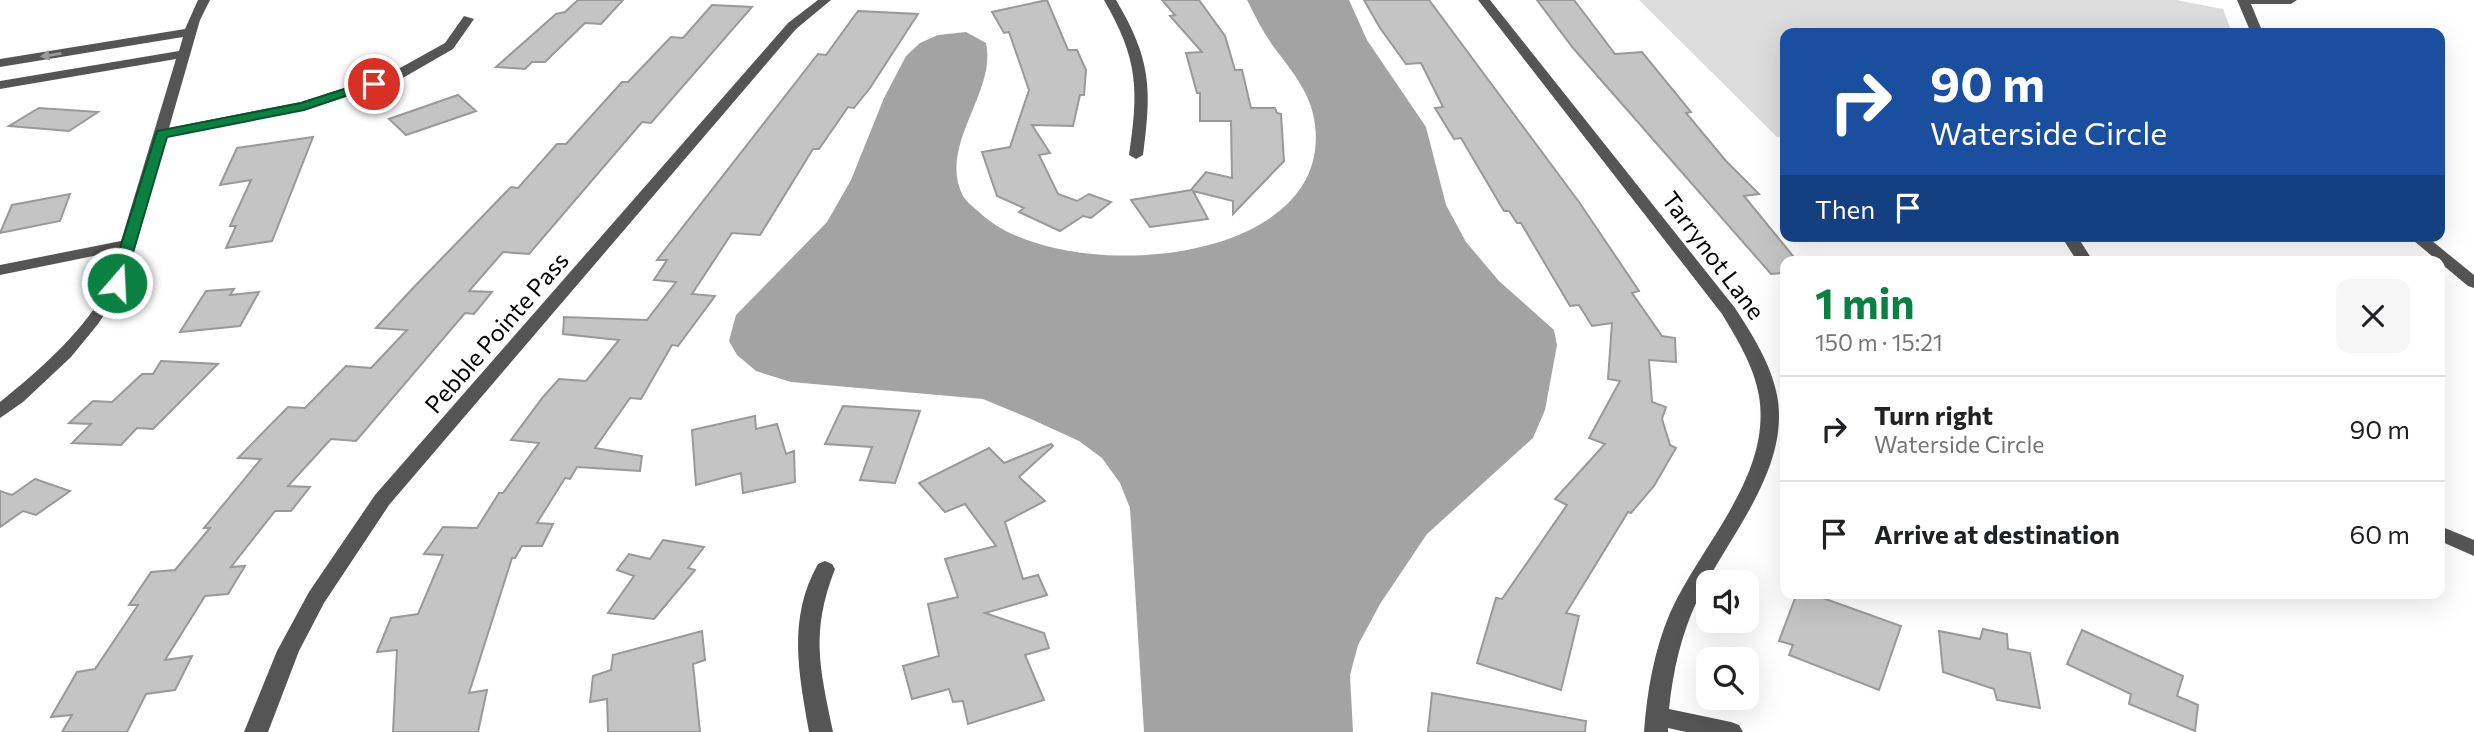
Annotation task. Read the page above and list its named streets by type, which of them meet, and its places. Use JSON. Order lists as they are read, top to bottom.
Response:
{
  "streets": {
    "street": ["Tarrynot Lane", "Pebble Pointe Pass"]
  },
  "page": {
    "turn": ["90 m", "Waterside Circle"],
    "then": "Then",
    "heading": ["1 min", "150 m · 15:21"],
    "list": [
      {
        "name": "Turn right",
        "note": "Waterside Circle",
        "value": "90 m"
      },
      {
        "name": "Arrive at destination",
        "value": "60 m"
      }
    ]
  }
}
